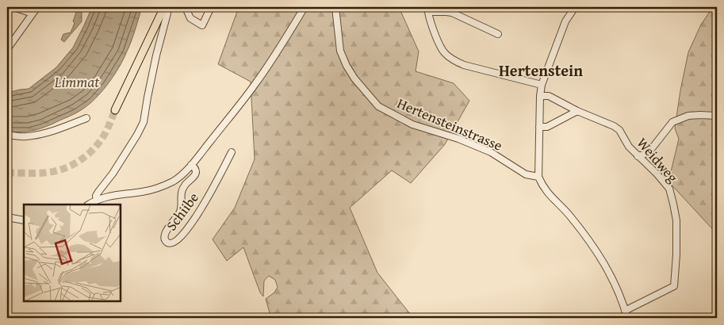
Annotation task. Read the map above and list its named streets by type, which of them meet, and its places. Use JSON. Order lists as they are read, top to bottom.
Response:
{
  "streets": {
    "street": ["Hertensteinstrasse", "Weidweg", "Schiibe"]
  },
  "districts": ["Hertenstein"],
  "water": ["Limmat"]
}
